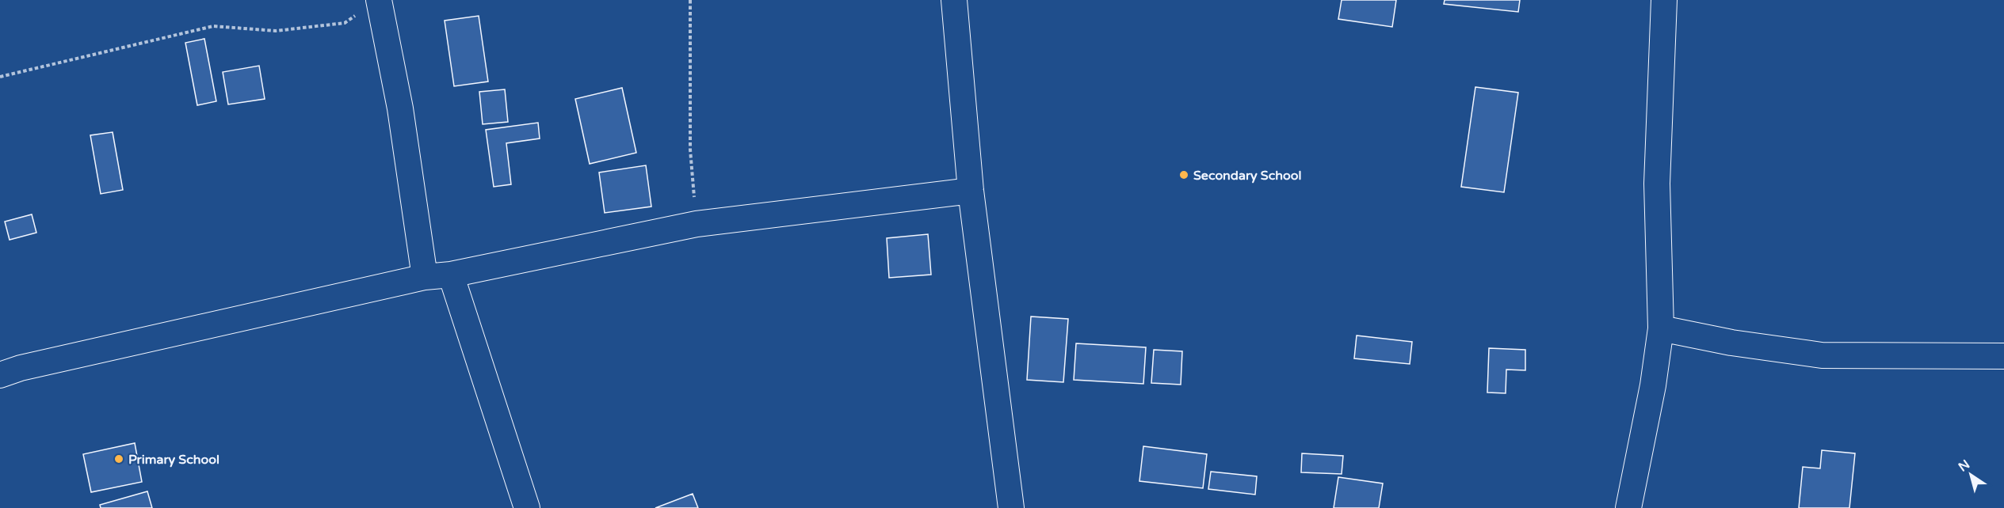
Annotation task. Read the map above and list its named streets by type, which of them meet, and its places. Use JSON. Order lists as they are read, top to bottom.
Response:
{
  "places": ["Secondary School", "Primary School"],
  "north": "top left"
}
